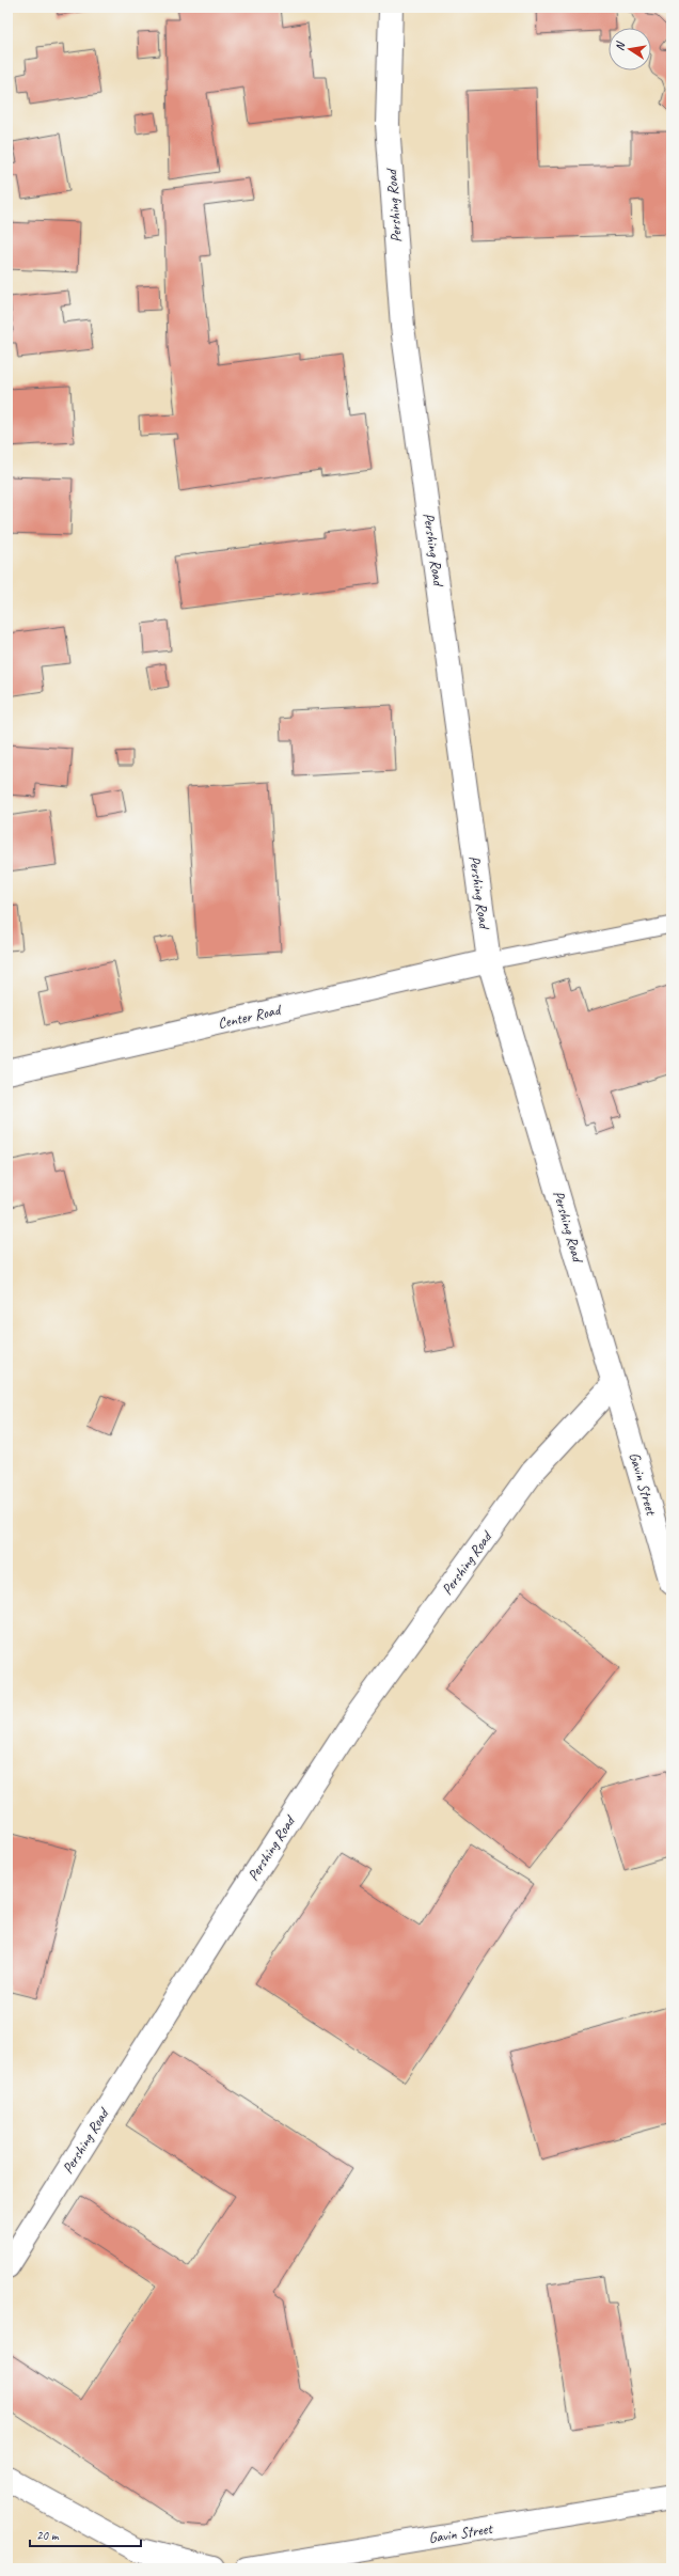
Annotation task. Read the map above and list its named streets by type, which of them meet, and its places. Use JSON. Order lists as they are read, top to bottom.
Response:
{
  "streets": {
    "street": ["Pershing Road", "Center Road", "Gavin Street"]
  },
  "crossings": [
    ["Pershing Road", "Center Road"],
    ["Pershing Road", "Gavin Street"]
  ],
  "scale_bar": "20 m",
  "north": "left"
}
